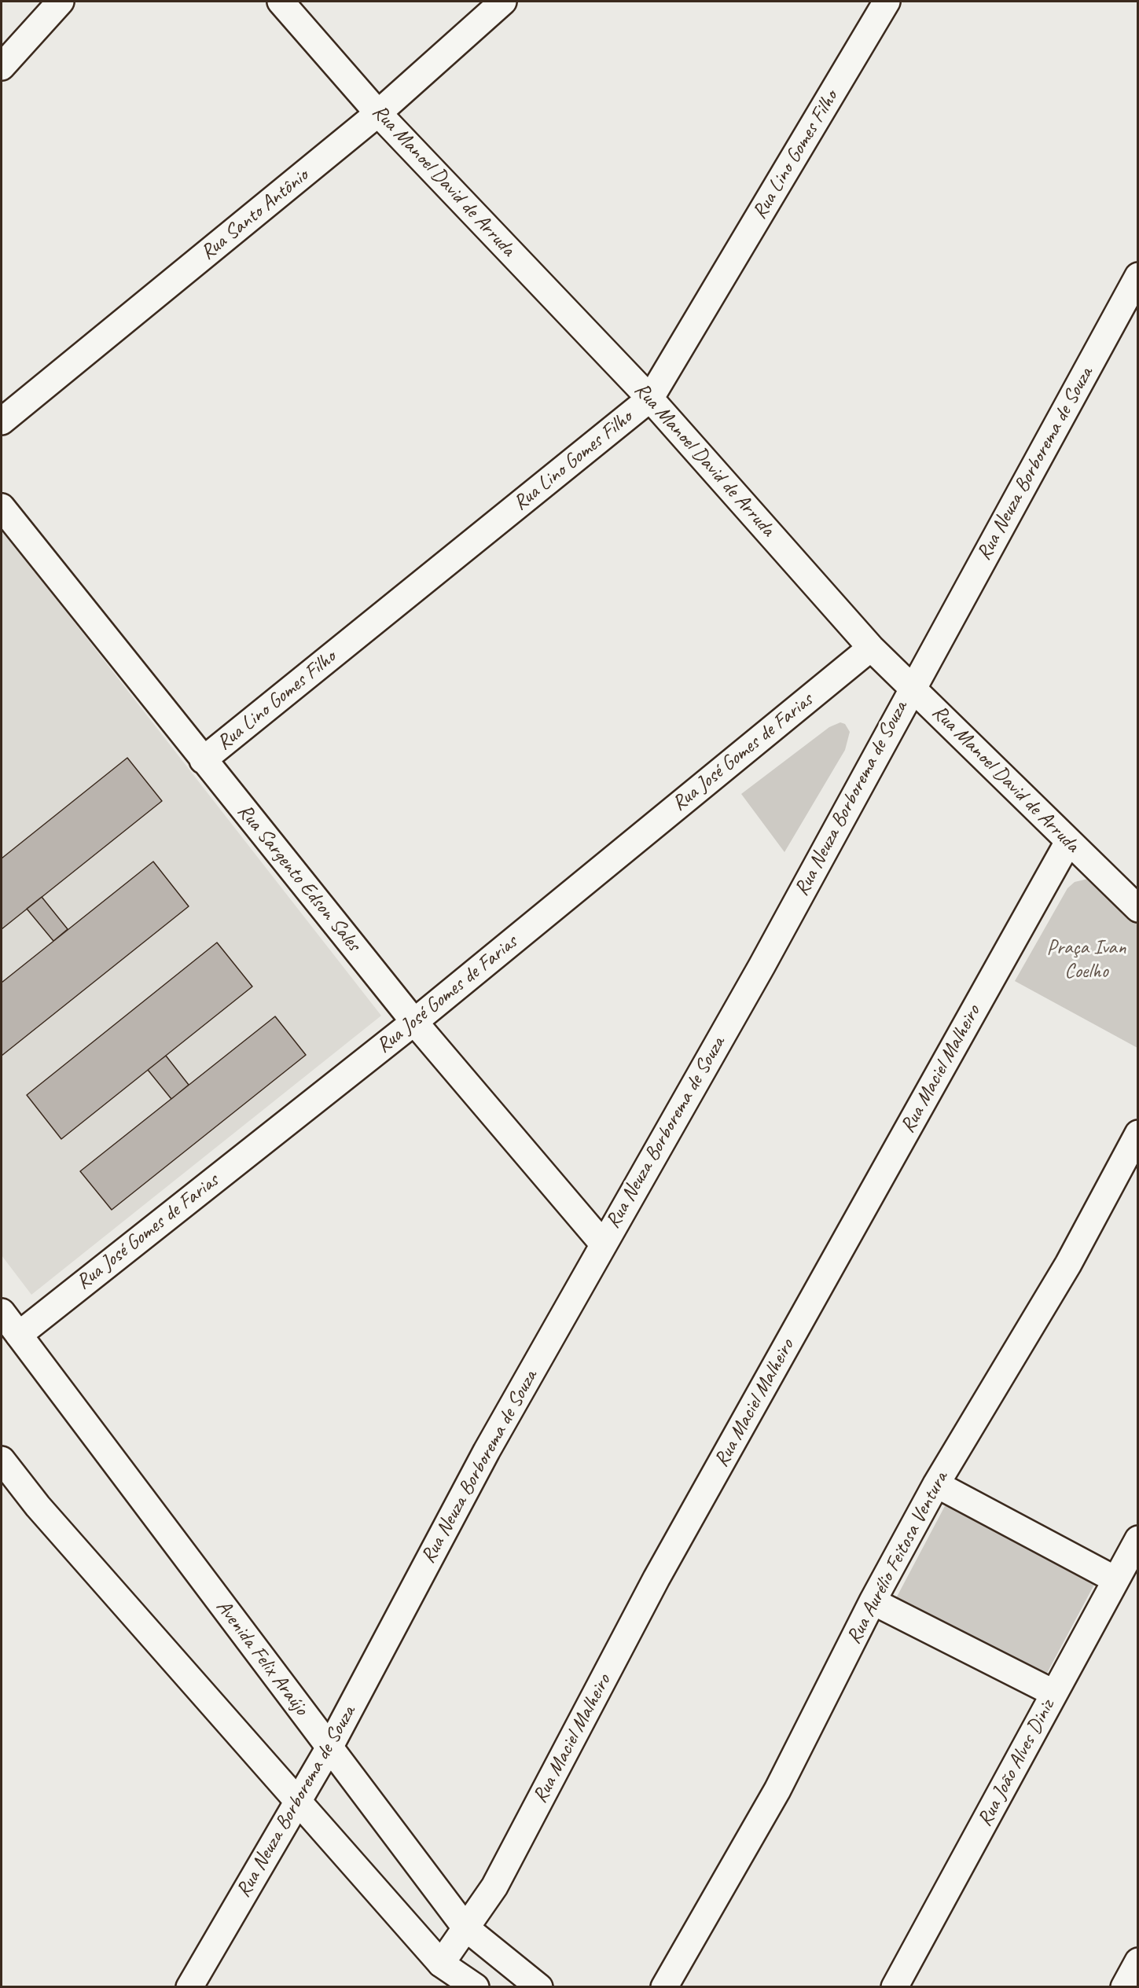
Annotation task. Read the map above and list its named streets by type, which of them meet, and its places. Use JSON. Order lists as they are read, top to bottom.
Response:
{
  "streets": {
    "street": [
      "Rua Lino Gomes Filho",
      "Rua Manoel David de Arruda",
      "Rua Santo Antônio",
      "Rua Neuza Borborema de Souza",
      "Rua José Gomes de Farias",
      "Rua Sargento Edson Sales",
      "Rua Maciel Malheiro",
      "Rua Aurélio Feitosa Ventura",
      "Avenida Felix Araújo",
      "Rua João Alves Diniz"
    ]
  },
  "crossings": [
    ["Rua Lino Gomes Filho", "Rua Manoel David de Arruda"],
    ["Rua Lino Gomes Filho", "Rua Sargento Edson Sales"],
    ["Rua Manoel David de Arruda", "Rua Santo Antônio"],
    ["Rua Manoel David de Arruda", "Rua Neuza Borborema de Souza"],
    ["Rua Manoel David de Arruda", "Rua José Gomes de Farias"],
    ["Rua Manoel David de Arruda", "Rua Maciel Malheiro"],
    ["Rua Neuza Borborema de Souza", "Rua Sargento Edson Sales"],
    ["Rua Neuza Borborema de Souza", "Avenida Felix Araújo"],
    ["Rua José Gomes de Farias", "Rua Sargento Edson Sales"],
    ["Rua José Gomes de Farias", "Avenida Felix Araújo"],
    ["Rua Maciel Malheiro", "Avenida Felix Araújo"]
  ],
  "parks": ["Praça Ivan Coelho"]
}
